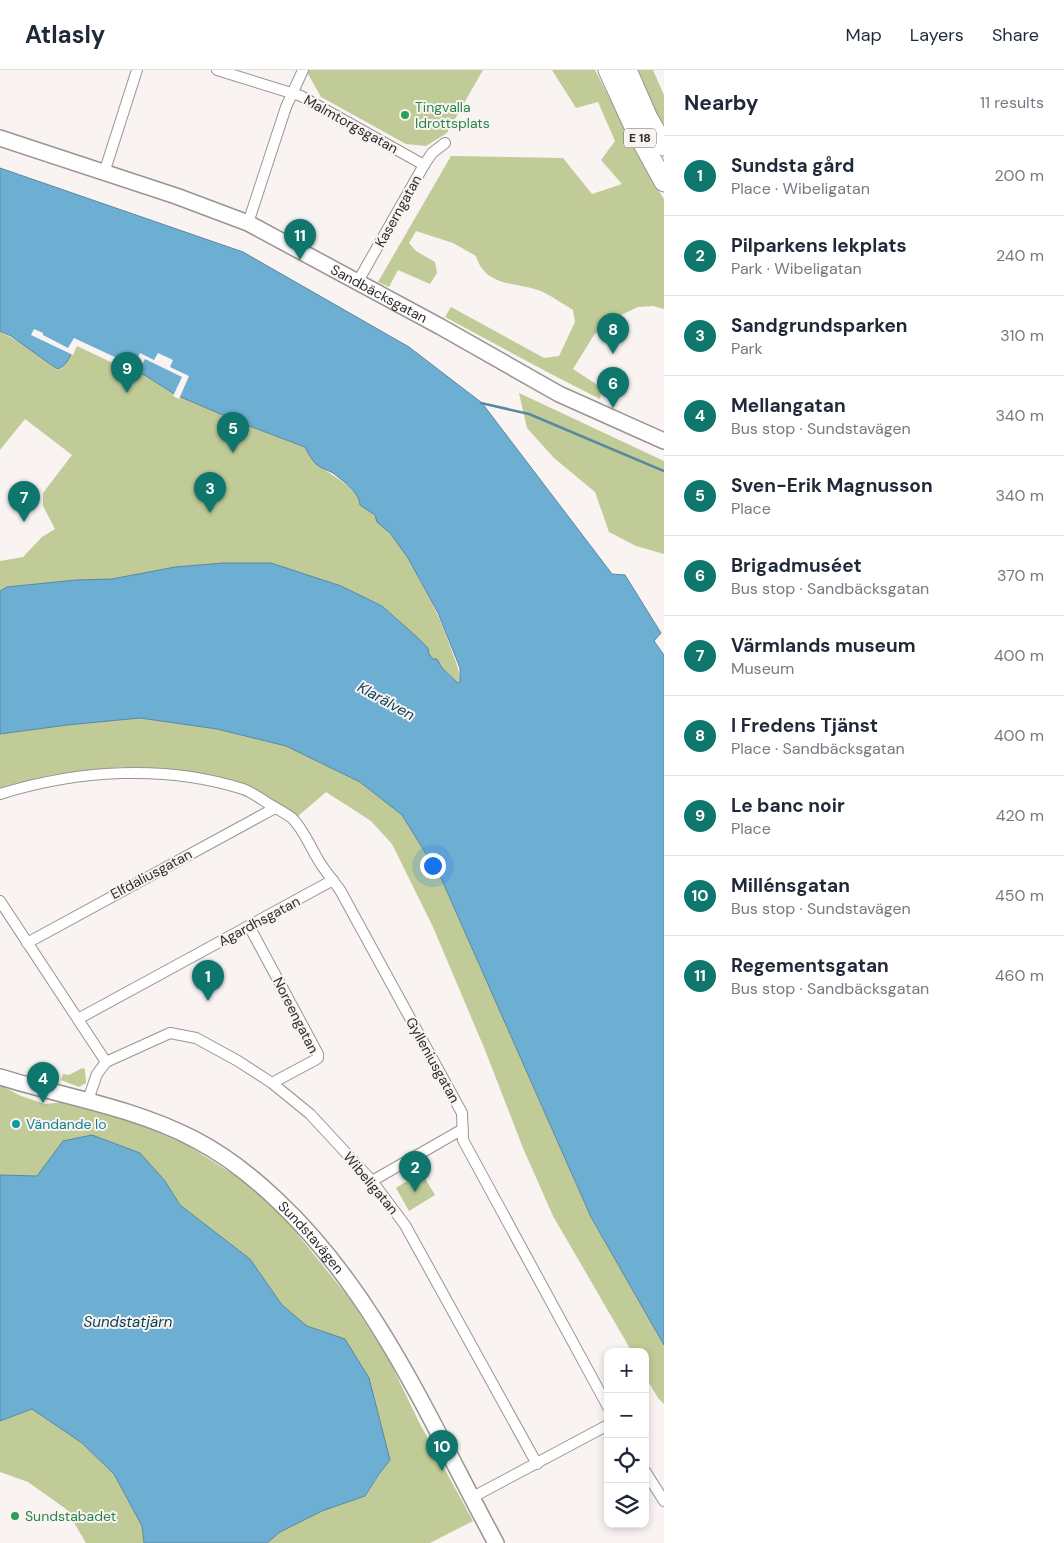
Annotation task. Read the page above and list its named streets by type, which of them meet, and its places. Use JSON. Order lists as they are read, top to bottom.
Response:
{
  "streets": {
    "highway": ["E 18"],
    "street": [
      "Malmtorgsgatan",
      "Kaserngatan",
      "Sandbäcksgatan",
      "Elfdaliusgatan",
      "Agardhsgatan",
      "Noreengatan",
      "Gylleniusgatan",
      "Wibeligatan",
      "Sundstavägen"
    ]
  },
  "crossings": [
    ["Malmtorgsgatan", "Kaserngatan"],
    ["Kaserngatan", "Sandbäcksgatan"],
    ["Elfdaliusgatan", "Gylleniusgatan"],
    ["Agardhsgatan", "Noreengatan"],
    ["Agardhsgatan", "Gylleniusgatan"],
    ["Noreengatan", "Wibeligatan"]
  ],
  "water": ["Klarälven", "Sundstatjärn"],
  "places": ["Tingvalla Idrottsplats", "Vändande lo", "Sundstabadet"],
  "page": {
    "header": "Atlasly",
    "nav": ["Map", "Layers", "Share"],
    "heading": ["Nearby", "11 results"],
    "list": [
      {
        "mark": "1",
        "name": "Sundsta gård",
        "note": "Place · Wibeligatan",
        "value": "200 m"
      },
      {
        "mark": "2",
        "name": "Pilparkens lekplats",
        "note": "Park · Wibeligatan",
        "value": "240 m"
      },
      {
        "mark": "3",
        "name": "Sandgrundsparken",
        "note": "Park",
        "value": "310 m"
      },
      {
        "mark": "4",
        "name": "Mellangatan",
        "note": "Bus stop · Sundstavägen",
        "value": "340 m"
      },
      {
        "mark": "5",
        "name": "Sven-Erik Magnusson",
        "note": "Place",
        "value": "340 m"
      },
      {
        "mark": "6",
        "name": "Brigadmuséet",
        "note": "Bus stop · Sandbäcksgatan",
        "value": "370 m"
      },
      {
        "mark": "7",
        "name": "Värmlands museum",
        "note": "Museum",
        "value": "400 m"
      },
      {
        "mark": "8",
        "name": "I Fredens Tjänst",
        "note": "Place · Sandbäcksgatan",
        "value": "400 m"
      },
      {
        "mark": "9",
        "name": "Le banc noir",
        "note": "Place",
        "value": "420 m"
      },
      {
        "mark": "10",
        "name": "Millénsgatan",
        "note": "Bus stop · Sundstavägen",
        "value": "450 m"
      },
      {
        "mark": "11",
        "name": "Regementsgatan",
        "note": "Bus stop · Sandbäcksgatan",
        "value": "460 m"
      }
    ],
    "pins": [
      "11",
      "8",
      "9",
      "6",
      "5",
      "3",
      "7",
      "1",
      "4",
      "2",
      "10"
    ],
    "map_buttons": ["+", "−"]
  }
}
